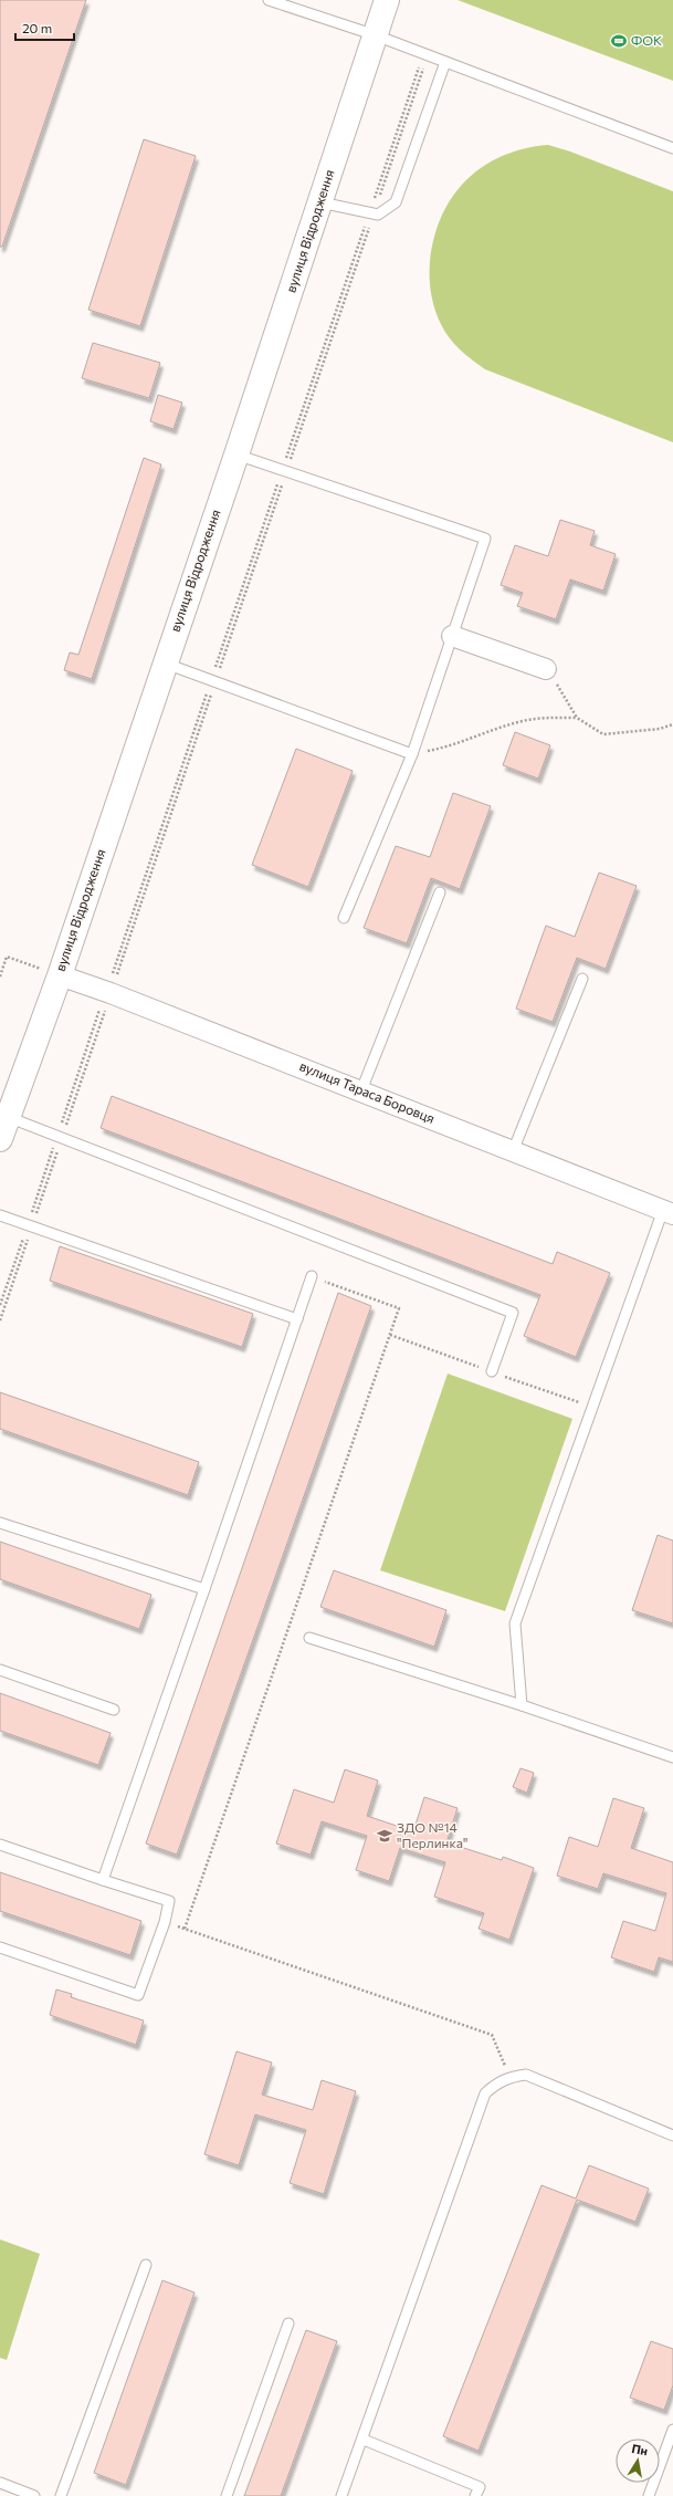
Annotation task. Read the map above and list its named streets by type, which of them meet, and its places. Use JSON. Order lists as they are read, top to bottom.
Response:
{
  "streets": {
    "street": ["вулиця Відродження", "вулиця Тараса Боровця"]
  },
  "crossings": [
    ["вулиця Відродження", "вулиця Тараса Боровця"]
  ],
  "places": {
    "sports": ["ФОК"],
    "school or university": ["ЗДО №14 \"Перлинка\""]
  },
  "scale_bar": "20 m",
  "north": "top"
}
